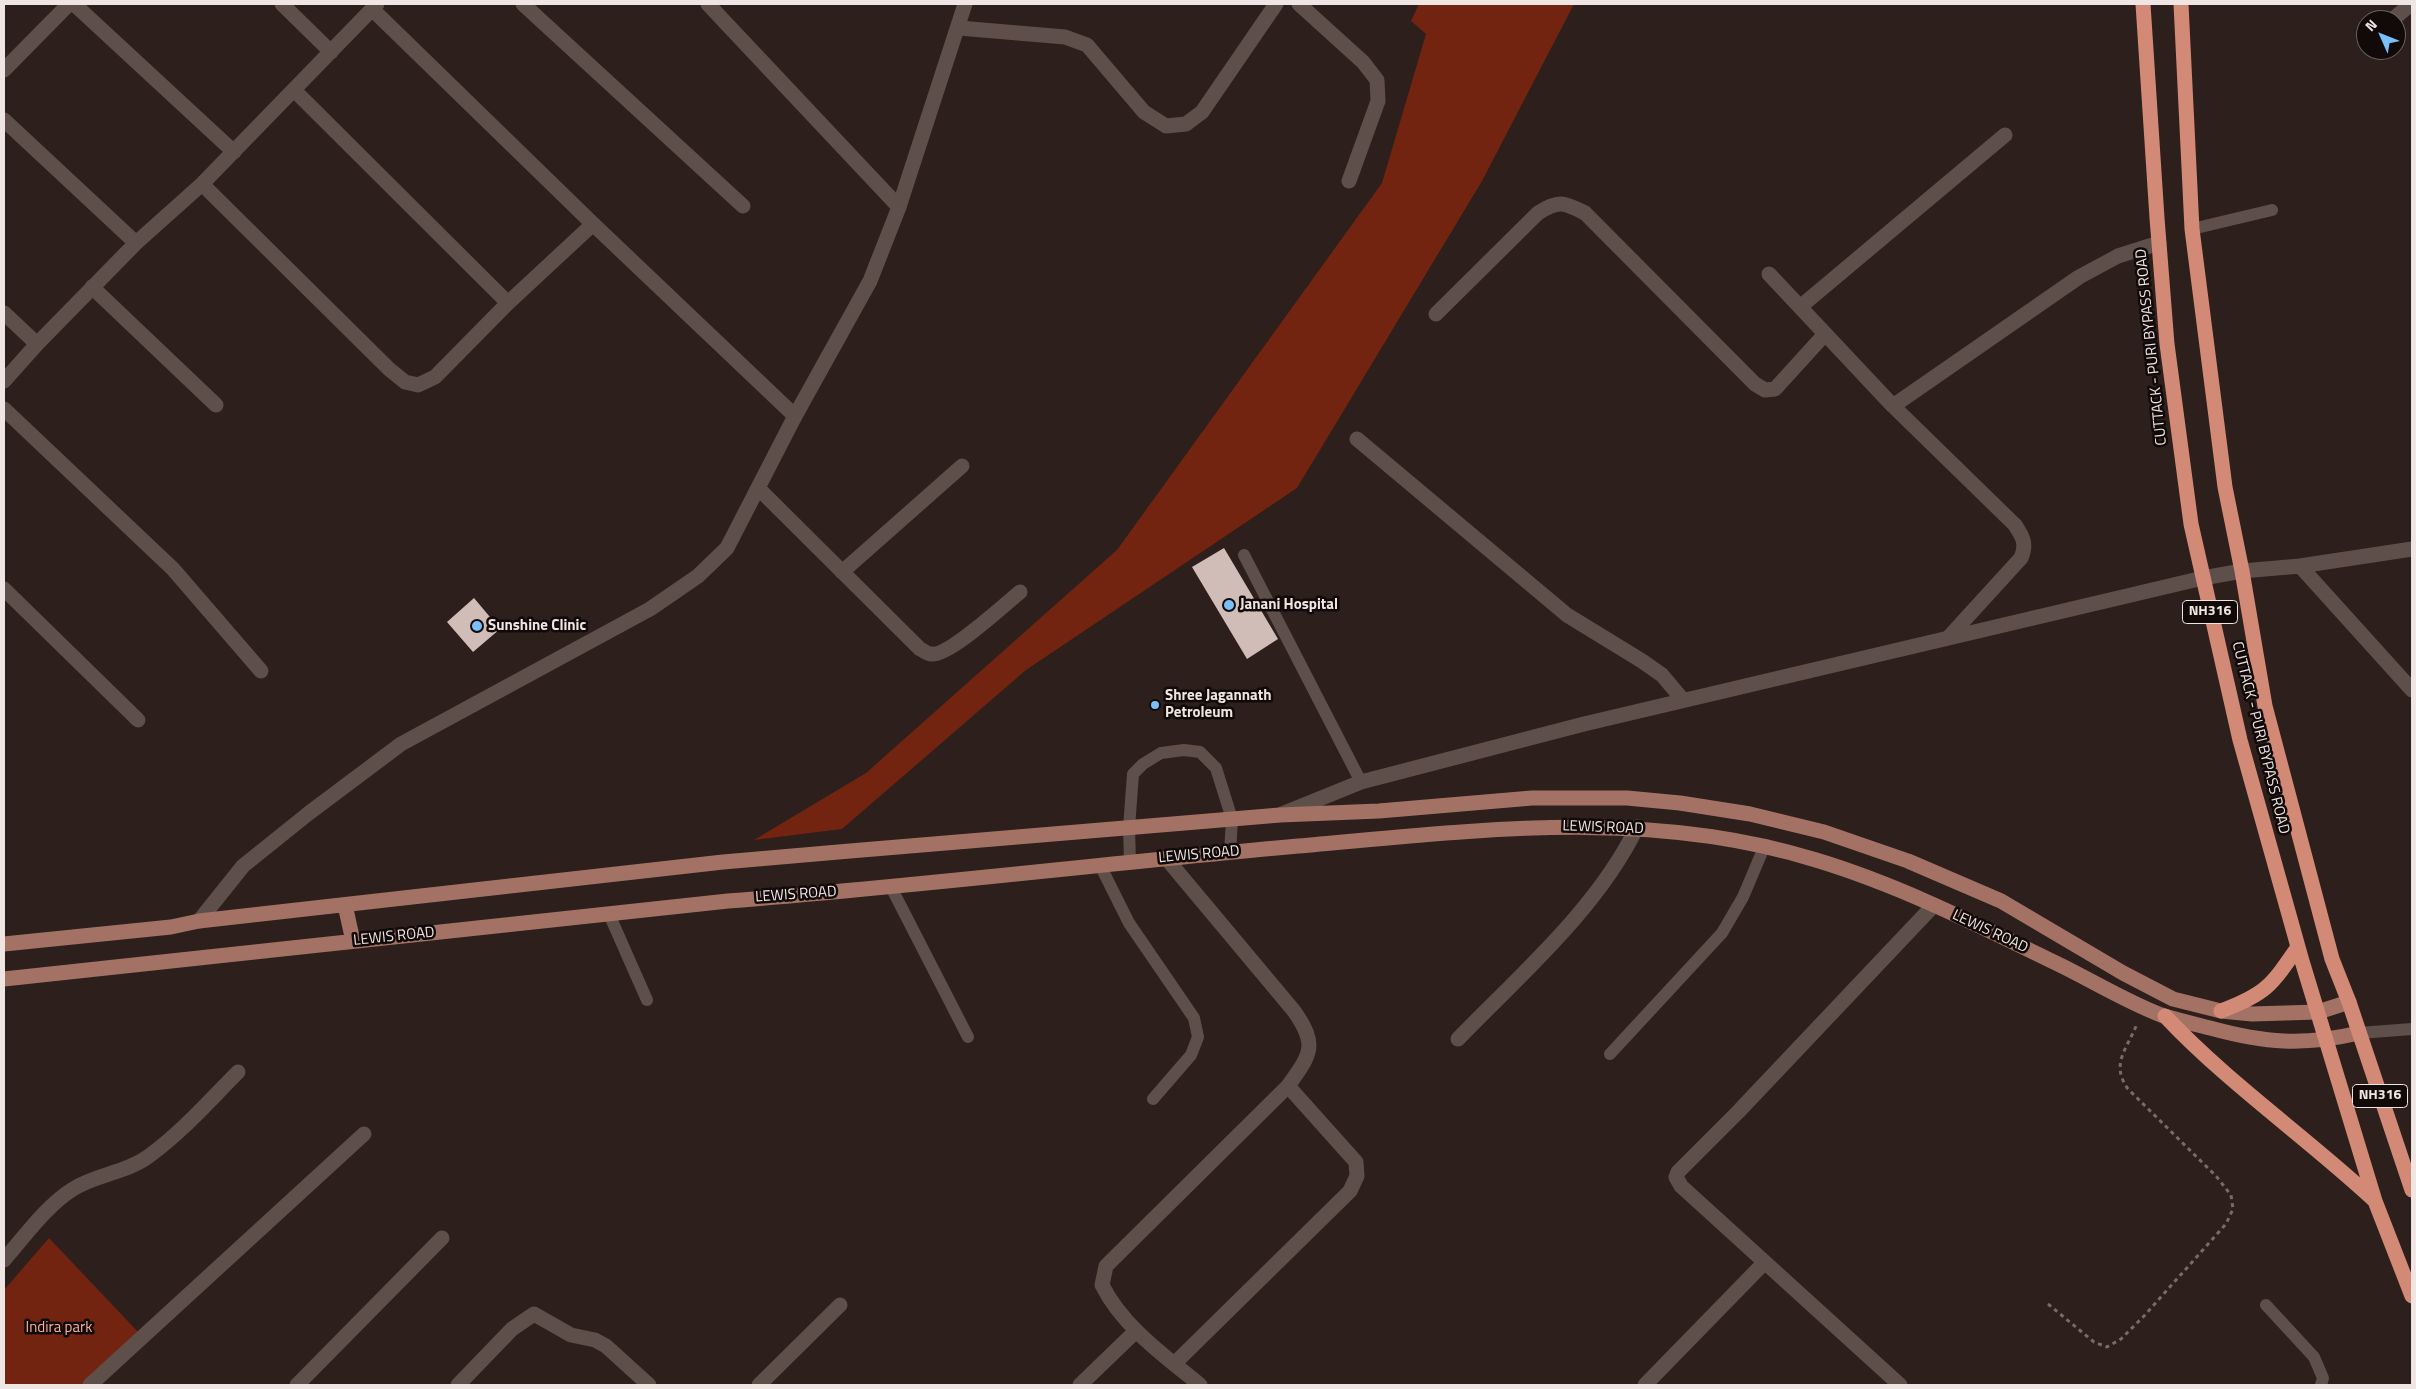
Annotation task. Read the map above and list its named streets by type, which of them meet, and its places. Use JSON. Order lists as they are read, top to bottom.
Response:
{
  "streets": {
    "highway": ["CUTTACK - PURI BYPASS ROAD", "NH316"],
    "main road": ["LEWIS ROAD"]
  },
  "crossings": [
    ["CUTTACK - PURI BYPASS ROAD", "NH316"],
    ["CUTTACK - PURI BYPASS ROAD", "LEWIS ROAD"]
  ],
  "parks": ["Indira park"],
  "places": ["Janani Hospital", "Sunshine Clinic", "Shree Jagannath Petroleum"],
  "north": "top left"
}
